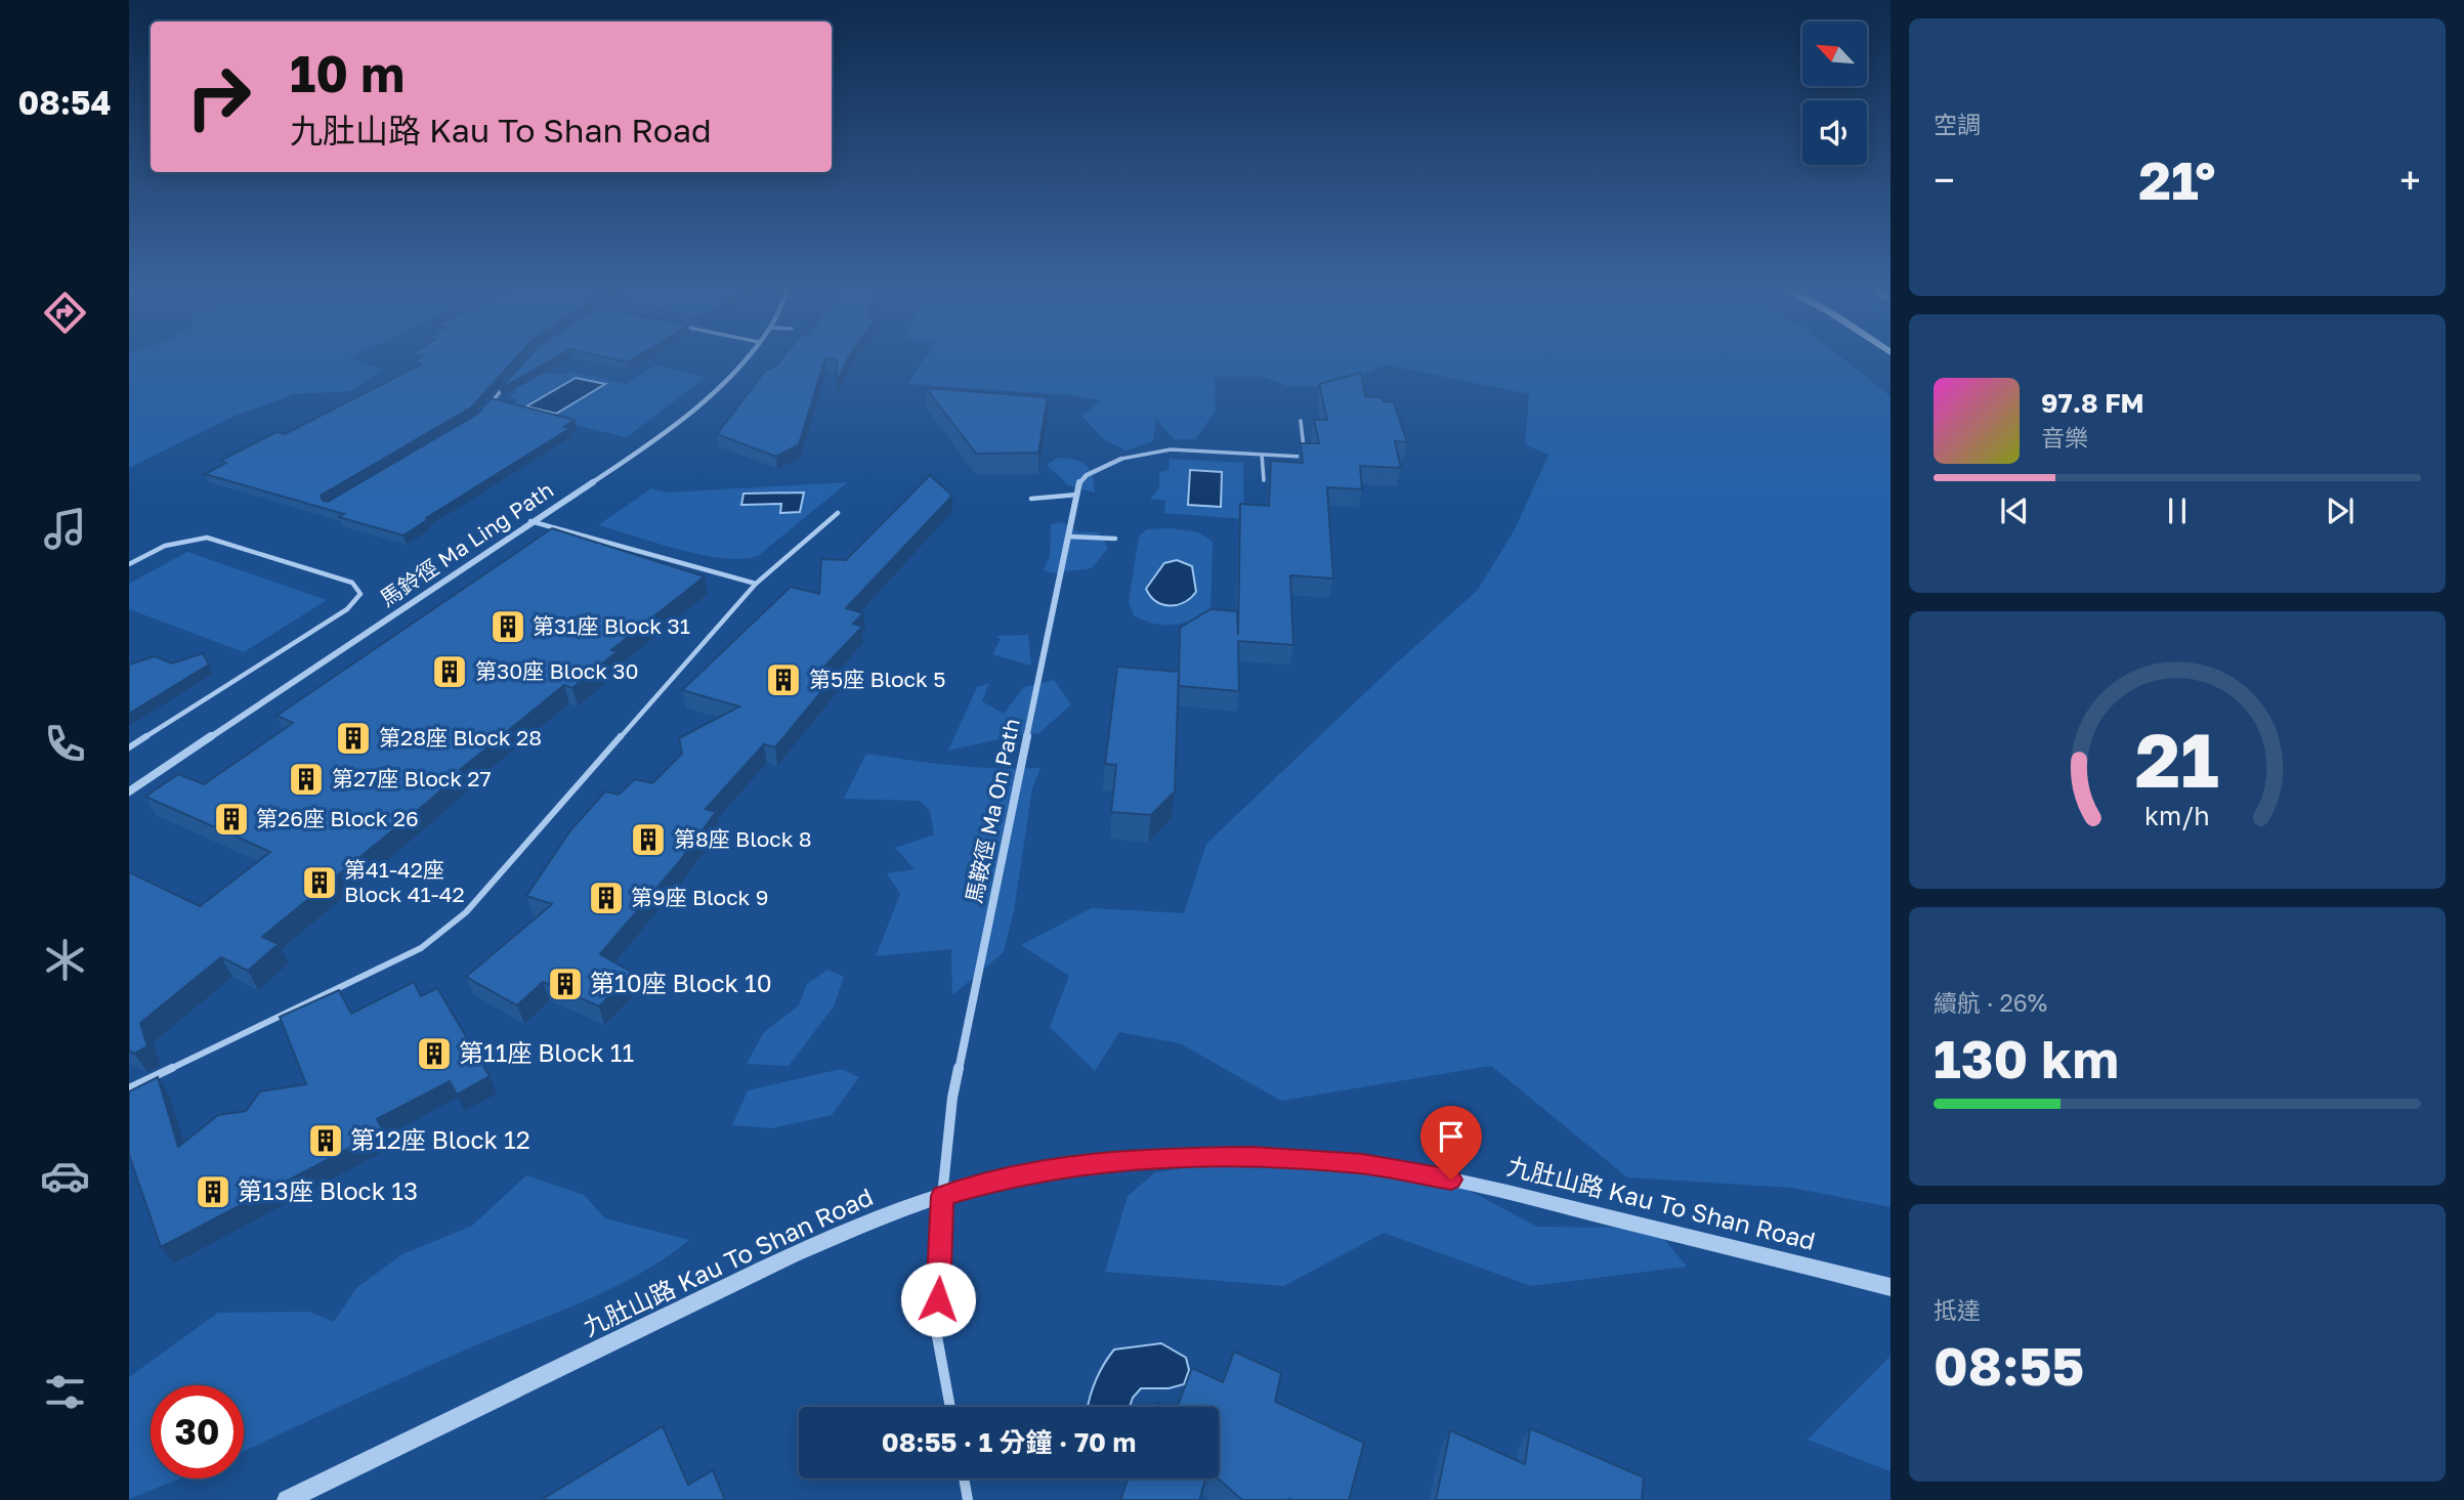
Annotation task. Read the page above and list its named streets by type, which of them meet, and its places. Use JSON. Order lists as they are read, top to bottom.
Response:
{
  "streets": {
    "street": ["馬鈴徑 Ma Ling Path", "馬鞍徑 Ma On Path", "九肚山路 Kau To Shan Road"]
  },
  "crossings": [
    ["馬鞍徑 Ma On Path", "九肚山路 Kau To Shan Road"]
  ],
  "places": {
    "building": [
      "第31座 Block 31",
      "第30座 Block 30",
      "第5座 Block 5",
      "第28座 Block 28",
      "第27座 Block 27",
      "第26座 Block 26",
      "第8座 Block 8",
      "第41-42座 Block 41-42",
      "第9座 Block 9",
      "第10座 Block 10",
      "第11座 Block 11",
      "第12座 Block 12",
      "第13座 Block 13"
    ]
  },
  "north": "top left",
  "page": {
    "tabs": "08:54",
    "tile": [
      "空調",
      ["續航 · 26%", "130 km"],
      ["抵達", "08:55"]
    ],
    "turn": ["10 m", "九肚山路 Kau To Shan Road"],
    "heat": ["−", "21°", "+"],
    "song": ["97.8 FM", "音樂"],
    "limit": "30",
    "trip": "08:55 · 1 分鐘 · 70 m",
    "gauge": ["21", "km/h"]
  }
}
